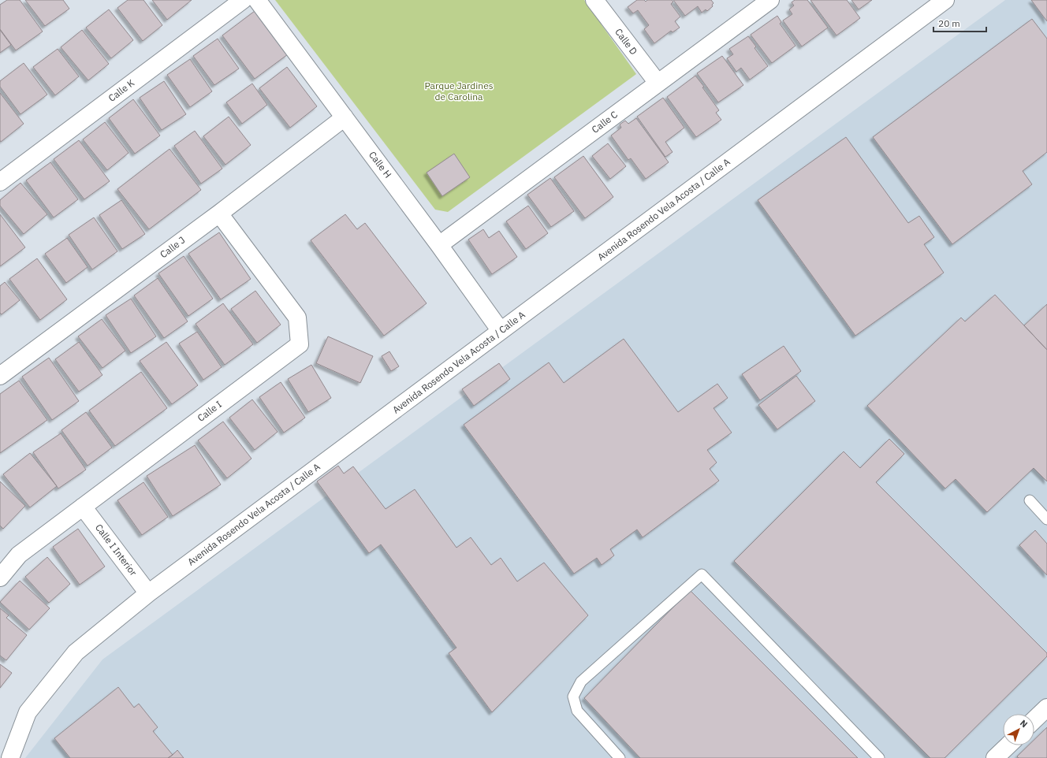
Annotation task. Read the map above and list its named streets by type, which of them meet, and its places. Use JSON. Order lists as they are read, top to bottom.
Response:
{
  "streets": {
    "street": [
      "Calle D",
      "Calle K",
      "Calle C",
      "Calle H",
      "Avenida Rosendo Vela Acosta / Calle A",
      "Calle J",
      "Calle I",
      "Calle I Interior"
    ]
  },
  "crossings": [
    ["Calle D", "Calle C"],
    ["Calle C", "Calle H"],
    ["Calle H", "Avenida Rosendo Vela Acosta / Calle A"],
    ["Calle H", "Calle J"],
    ["Avenida Rosendo Vela Acosta / Calle A", "Calle I Interior"],
    ["Calle J", "Calle I"],
    ["Calle I", "Calle I Interior"]
  ],
  "parks": ["Parque Jardines de Carolina"],
  "scale_bar": "20 m",
  "north": "top right"
}
